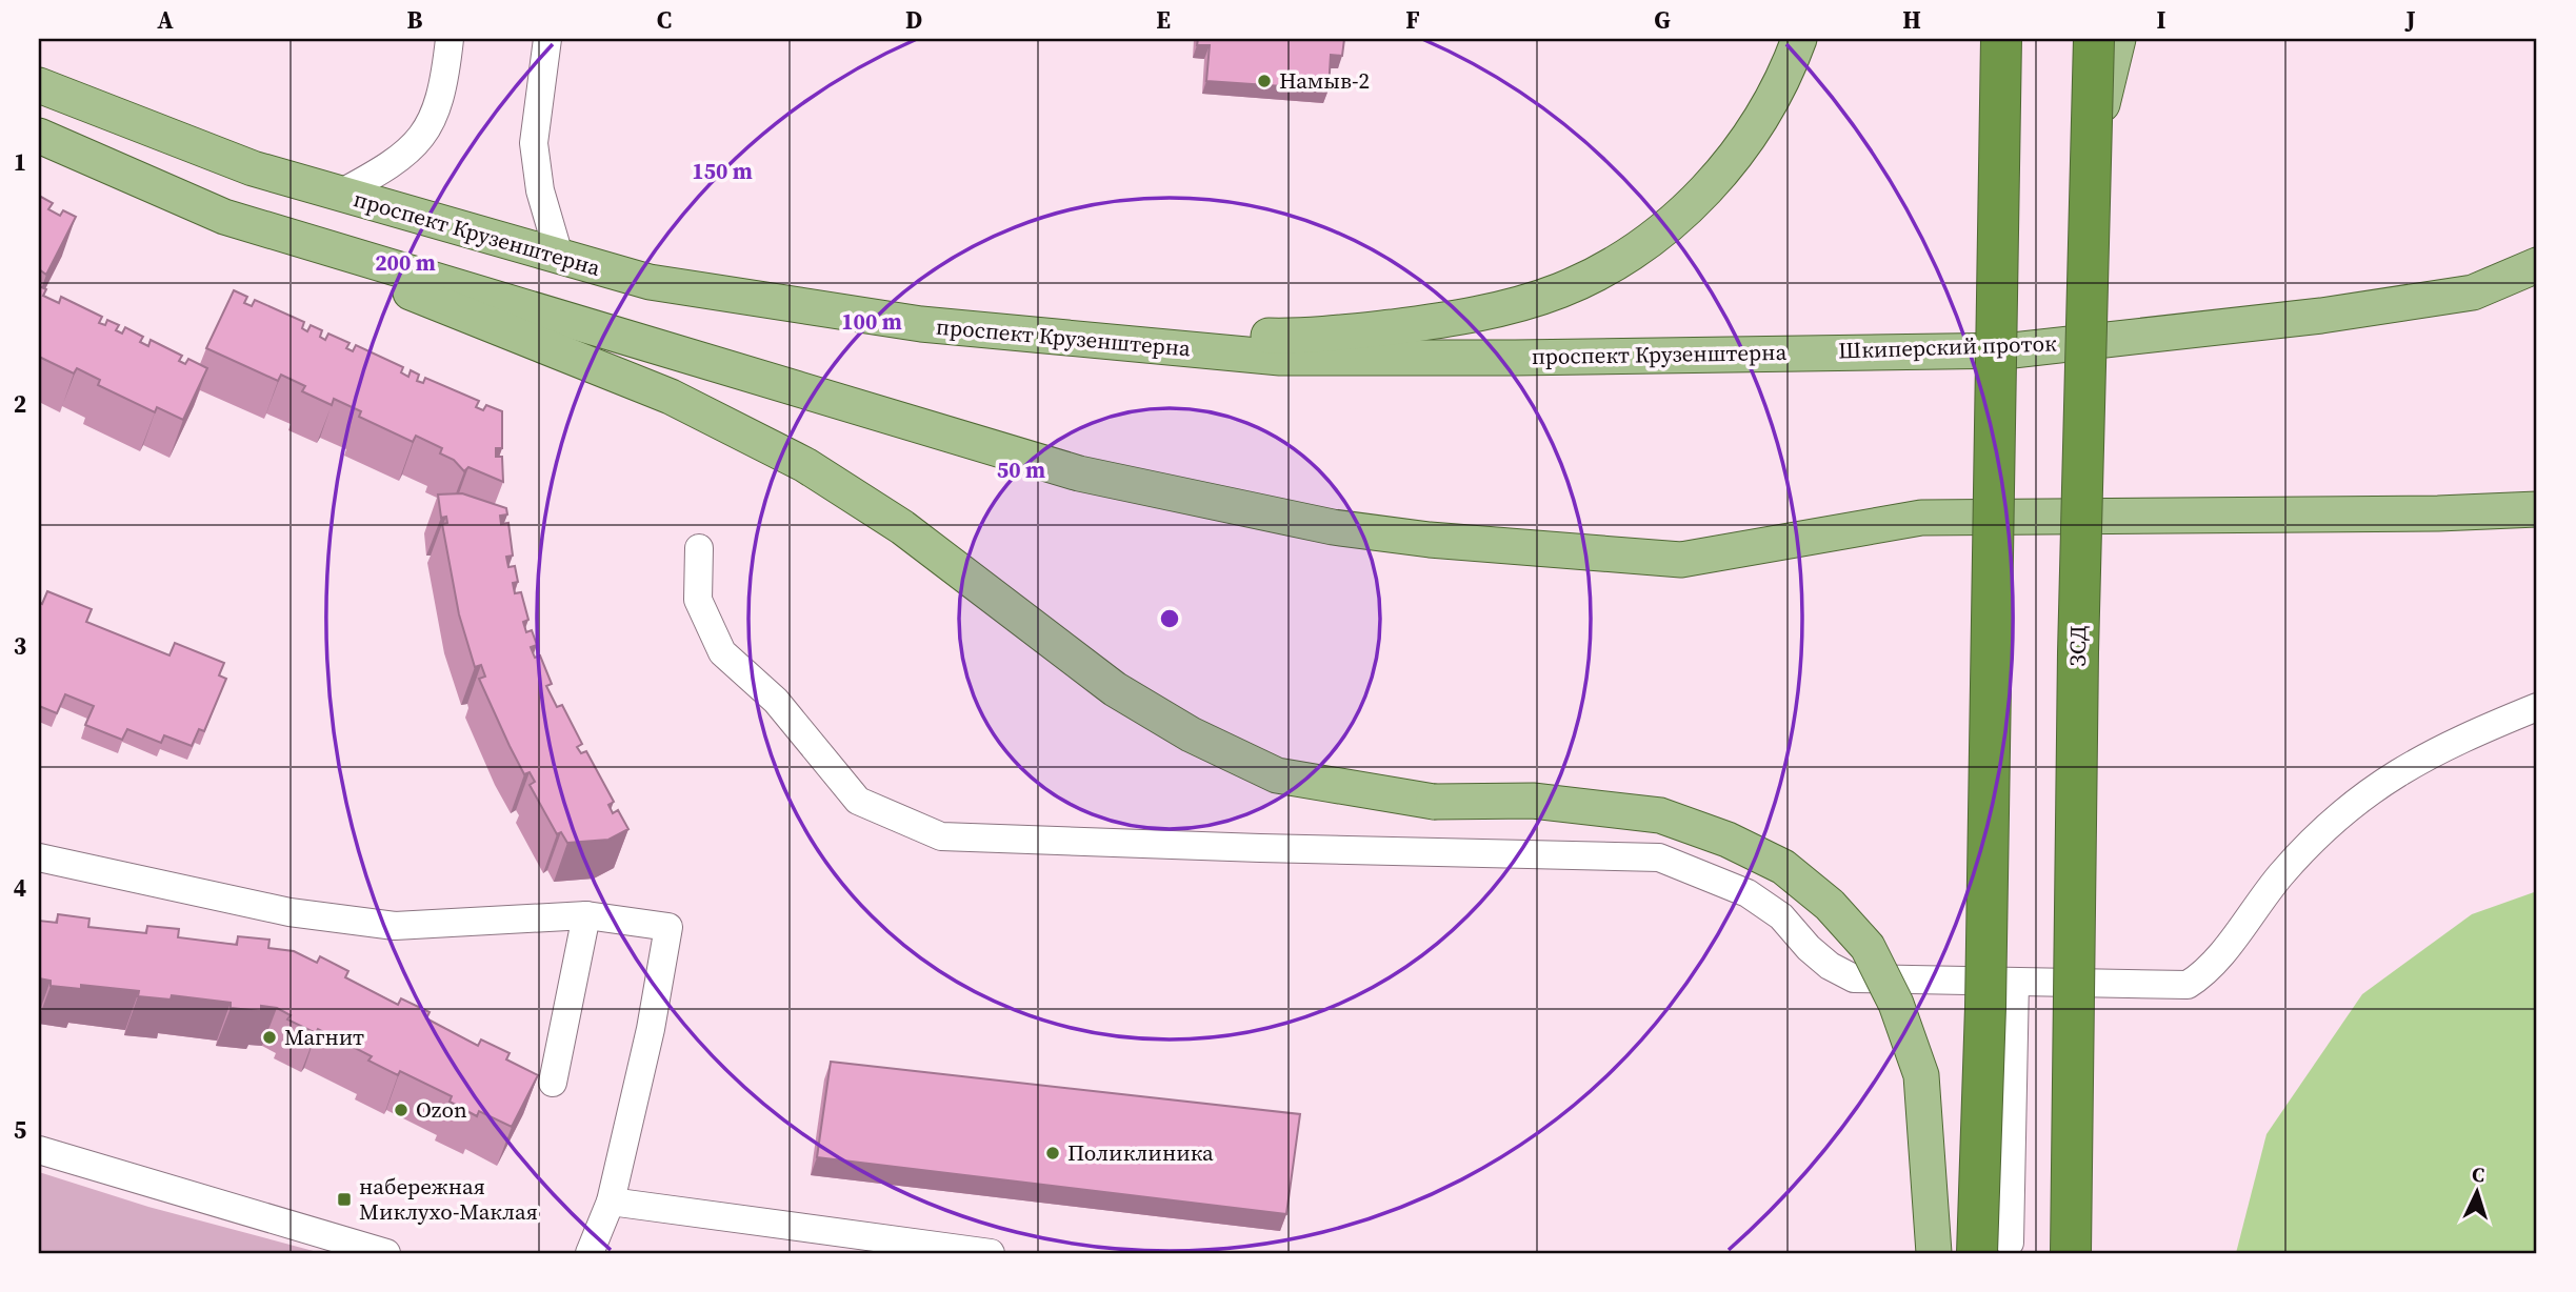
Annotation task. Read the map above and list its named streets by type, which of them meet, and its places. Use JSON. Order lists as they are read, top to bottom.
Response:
{
  "streets": {
    "highway": ["ЗСД"],
    "main road": ["проспект Крузенштерна", "Шкиперский проток"]
  },
  "crossings": [
    ["проспект Крузенштерна", "Шкиперский проток"]
  ],
  "places": {
    "other": [
      "Намыв-2",
      "Магнит",
      "Ozon",
      "Поликлиника"
    ],
    "transit": ["набережная Миклухо-Маклая"]
  },
  "north": "top",
  "grid": {
    "columns": [
      "A",
      "B",
      "C",
      "D",
      "E",
      "F",
      "G",
      "H",
      "I",
      "J"
    ],
    "rows": [
      "1",
      "2",
      "3",
      "4",
      "5"
    ]
  },
  "rings": [
    "150 m",
    "200 m",
    "100 m",
    "50 m"
  ]
}
